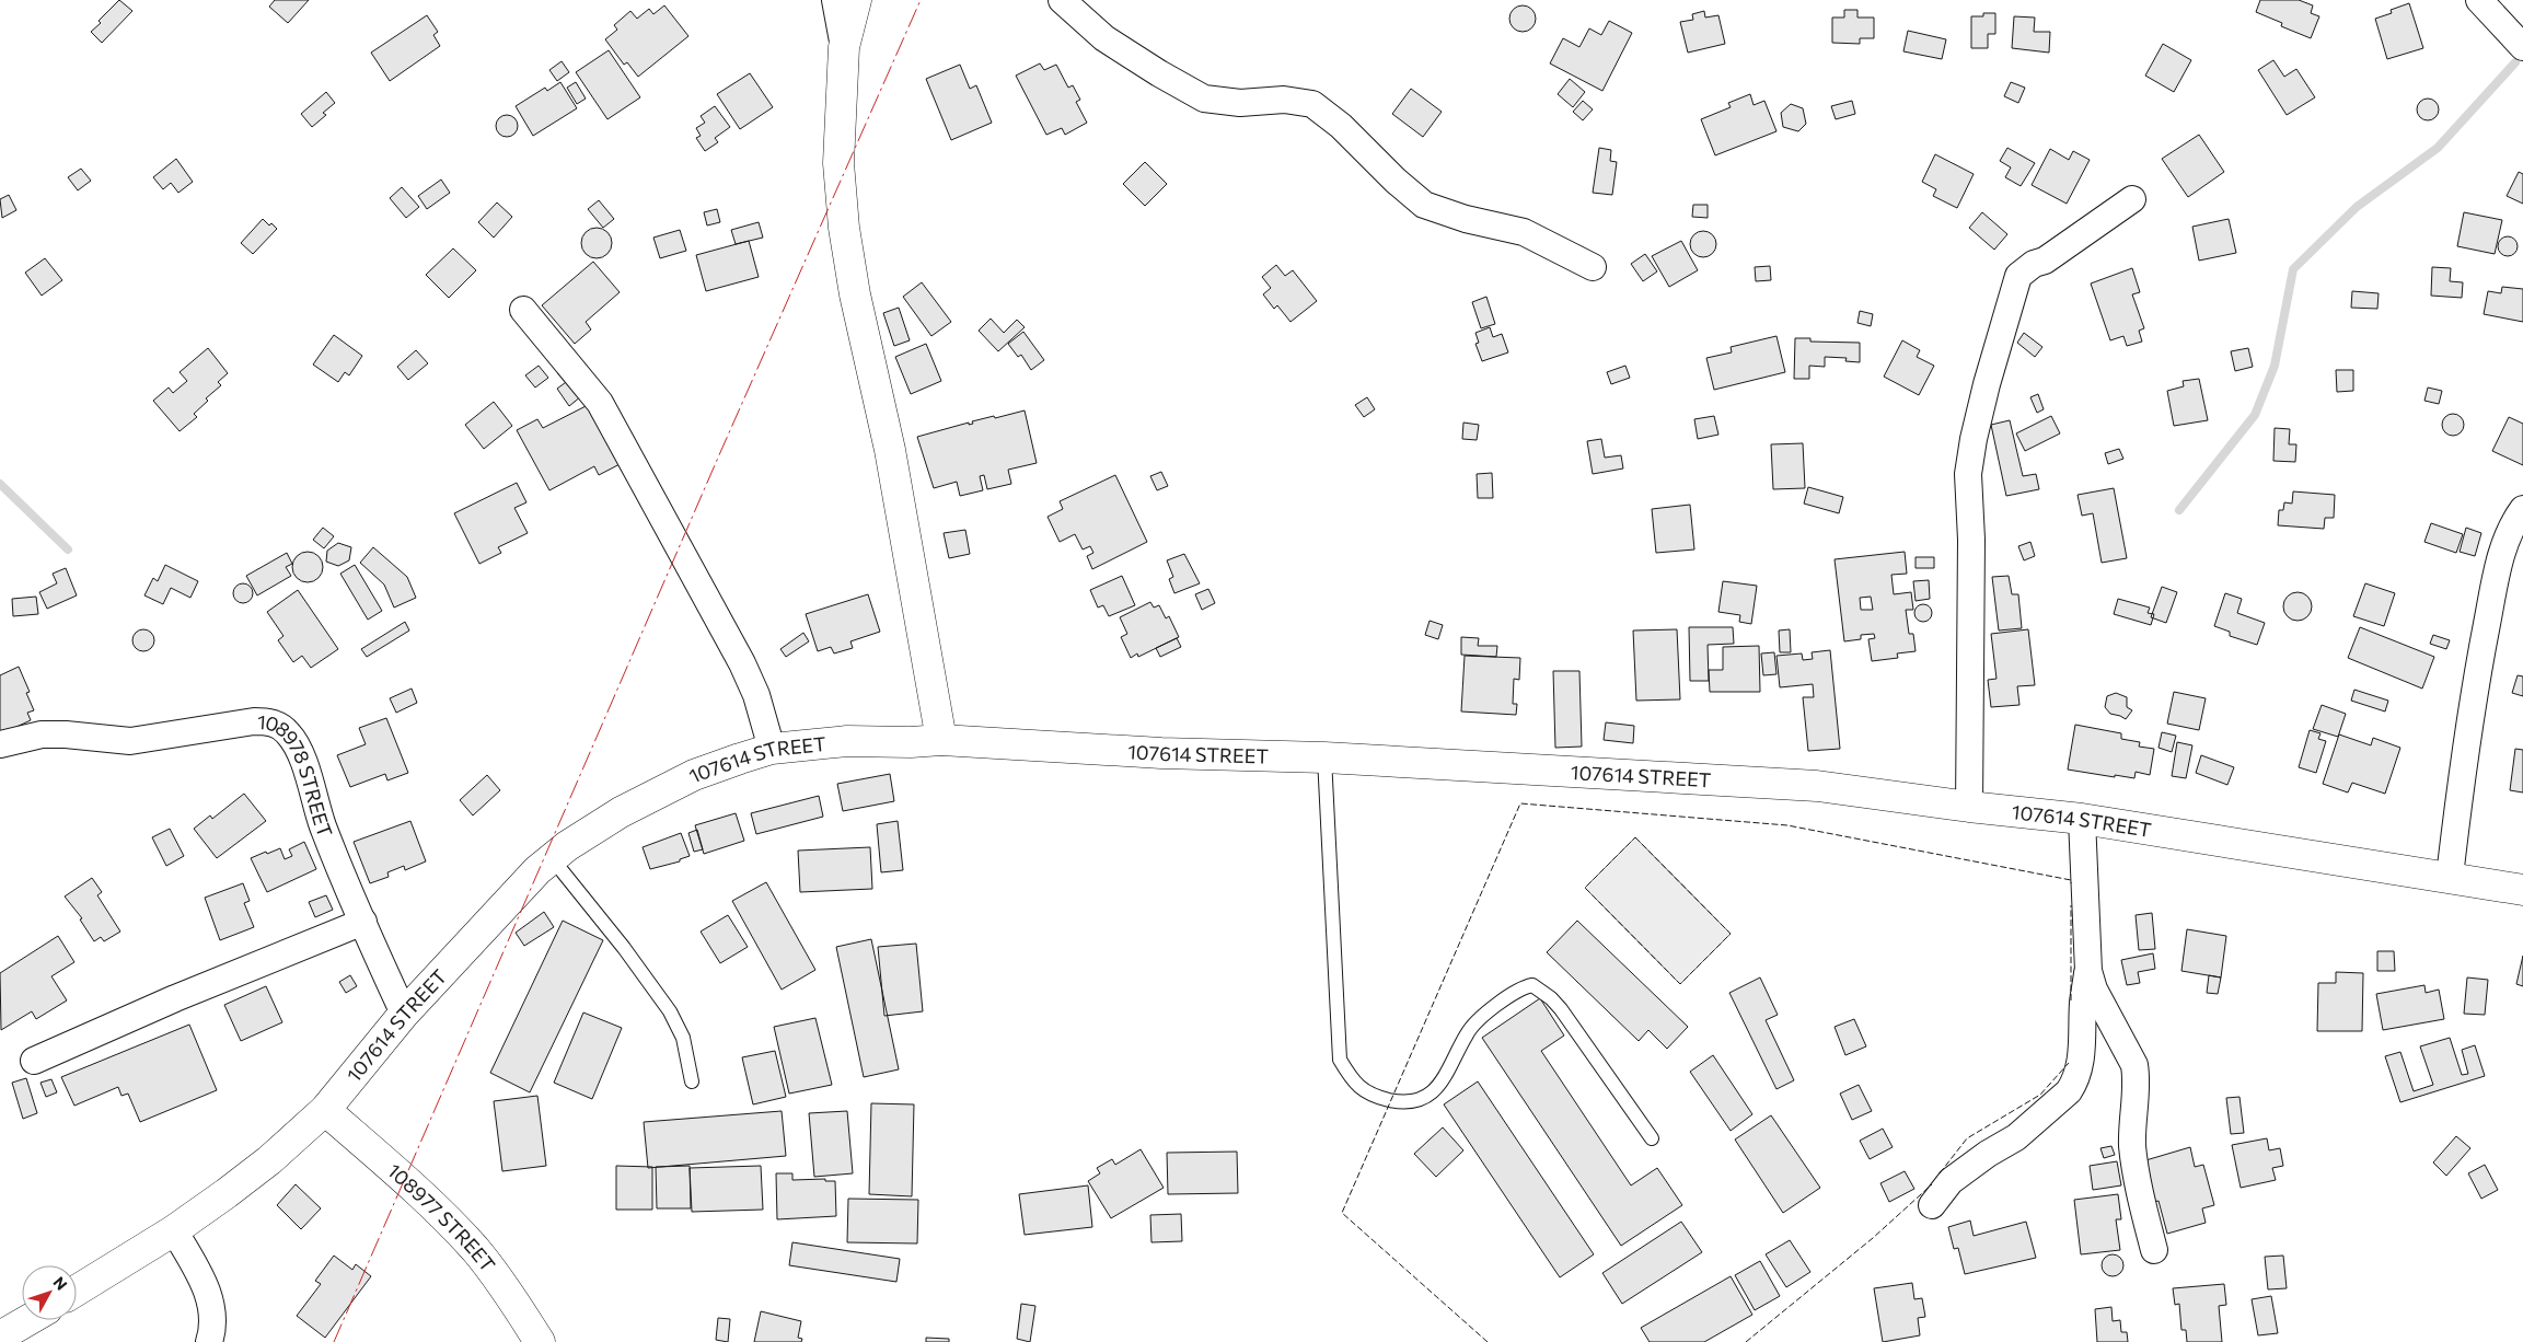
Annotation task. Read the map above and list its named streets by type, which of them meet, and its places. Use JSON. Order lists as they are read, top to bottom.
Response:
{
  "streets": {
    "street": ["107614 STREET", "108978 STREET", "108977 STREET"]
  },
  "crossings": [
    ["107614 STREET", "108978 STREET"],
    ["107614 STREET", "108977 STREET"]
  ],
  "north": "top right"
}
